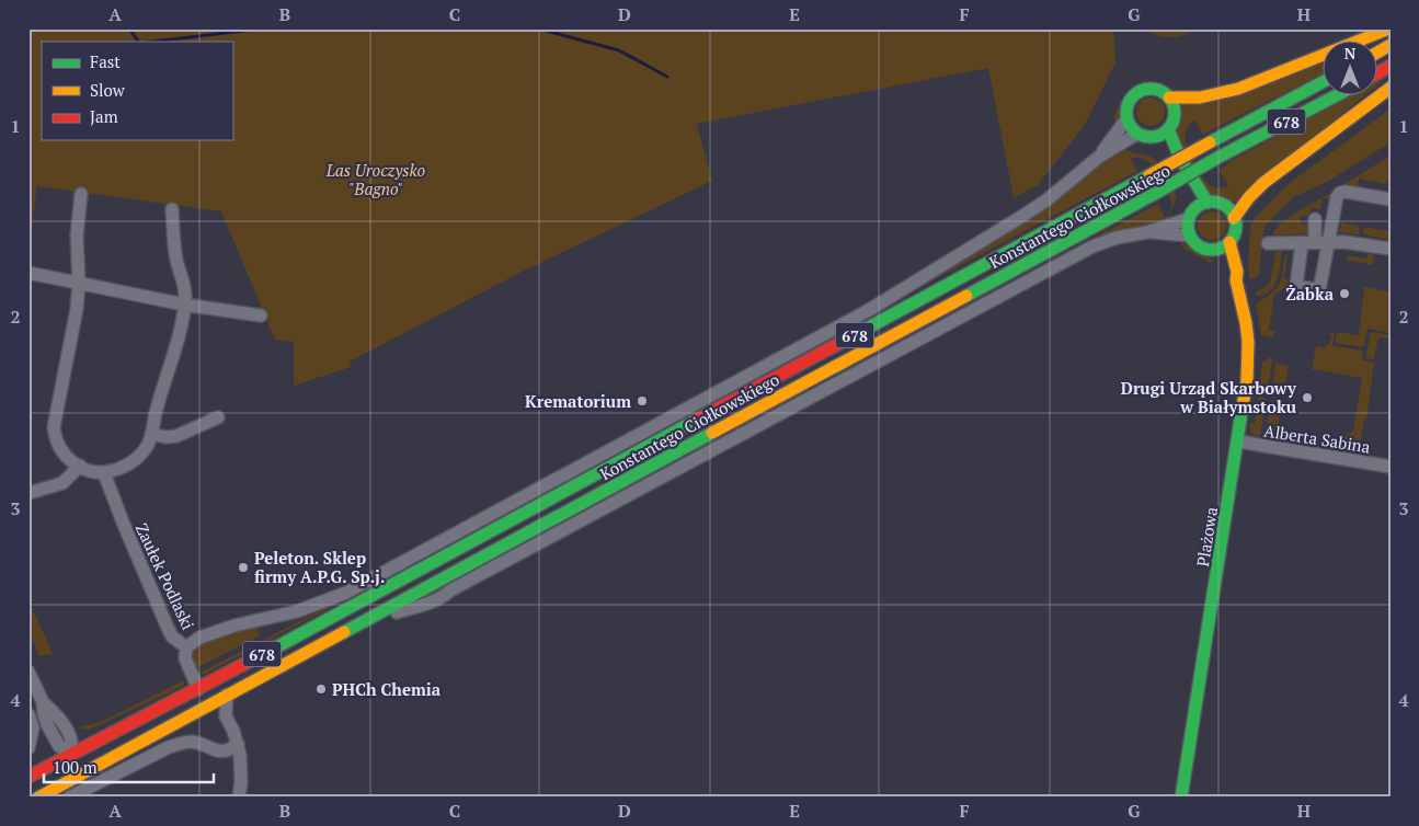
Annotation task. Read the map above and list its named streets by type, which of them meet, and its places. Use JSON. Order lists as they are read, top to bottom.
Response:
{
  "streets": {
    "main road": ["678", "Konstantego Ciołkowskiego", "Plażowa"],
    "street": ["Alberta Sabina", "Zaułek Podlaski"]
  },
  "crossings": [
    ["Konstantego Ciołkowskiego", "Zaułek Podlaski"],
    ["Alberta Sabina", "Plażowa"]
  ],
  "parks": ["Las Uroczysko \"Bagno\""],
  "places": [
    "Żabka",
    "Drugi Urząd Skarbowy w Białymstoku",
    "Krematorium",
    "Peleton. Sklep firmy A.P.G. Sp.j.",
    "PHCh Chemia"
  ],
  "legend": ["Fast", "Slow", "Jam"],
  "scale_bar": "100 m",
  "north": "top",
  "grid": {
    "columns": [
      "A",
      "B",
      "C",
      "D",
      "E",
      "F",
      "G",
      "H"
    ],
    "rows": [
      "1",
      "2",
      "3",
      "4"
    ]
  }
}
